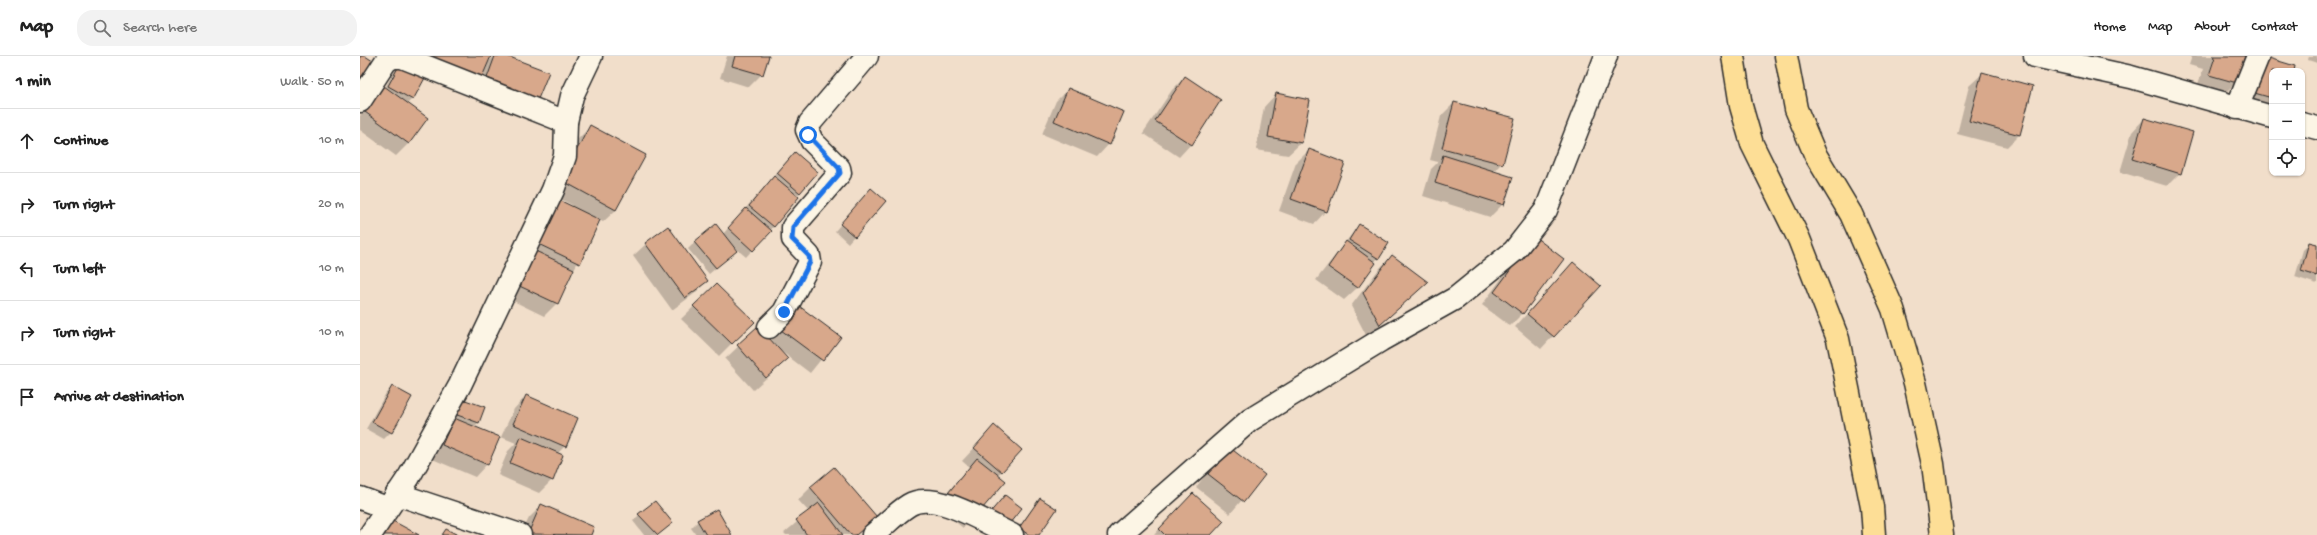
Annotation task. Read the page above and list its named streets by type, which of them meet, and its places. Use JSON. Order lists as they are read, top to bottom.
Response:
{
  "page": {
    "header": "Map",
    "search": "Search here",
    "nav": [
      "Home",
      "Map",
      "About",
      "Contact"
    ],
    "heading": ["1 min", "Walk · 50 m"],
    "map_buttons": ["+", "−"],
    "list": [
      ["Continue", "10 m"],
      ["Turn right", "20 m"],
      ["Turn left", "10 m"],
      ["Turn right", "10 m"],
      "Arrive at destination"
    ]
  }
}
